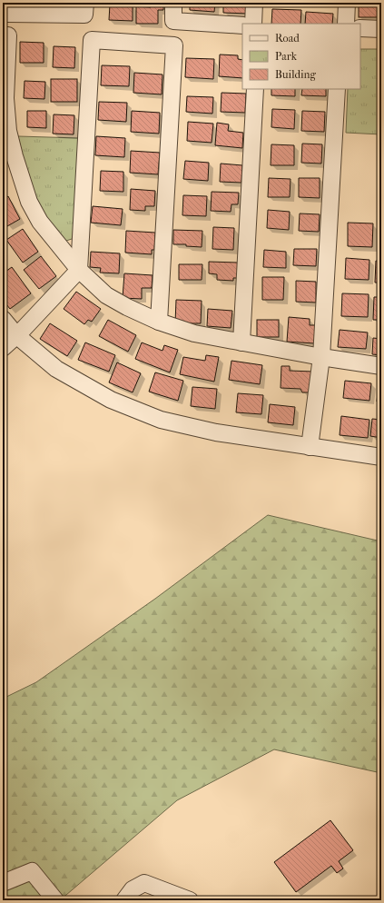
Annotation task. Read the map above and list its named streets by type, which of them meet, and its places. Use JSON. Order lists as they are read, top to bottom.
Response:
{
  "legend": ["Road", "Park", "Building"]
}
